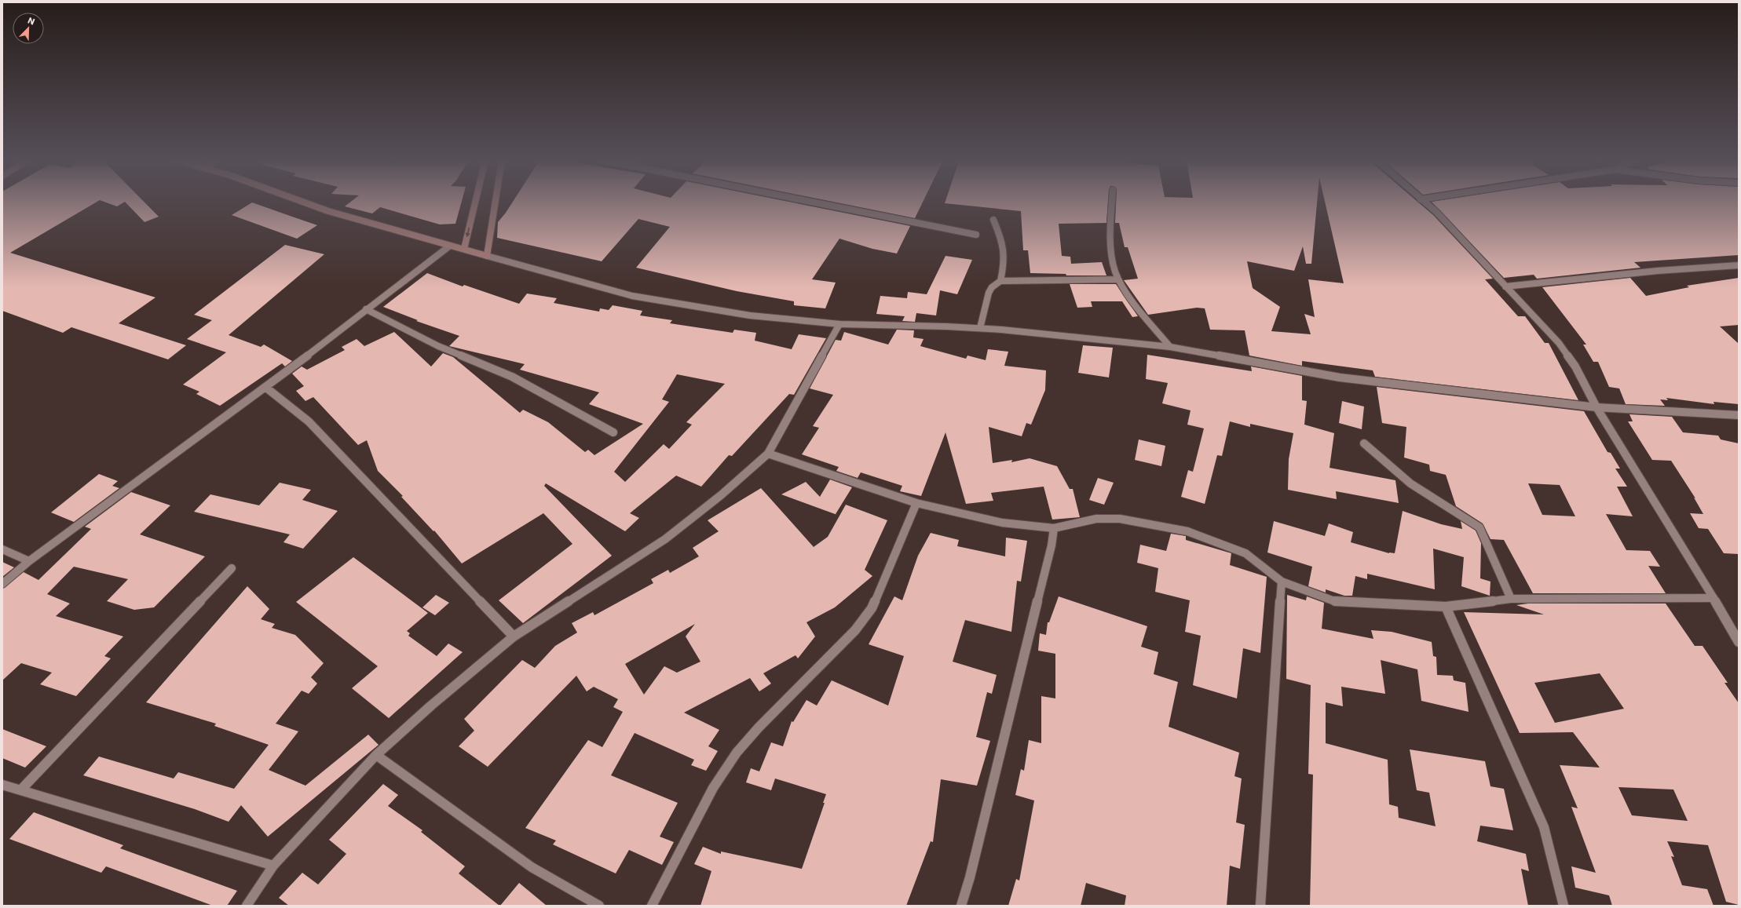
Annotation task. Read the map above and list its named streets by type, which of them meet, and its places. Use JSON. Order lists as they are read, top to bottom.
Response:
{
  "north": "top right"
}
